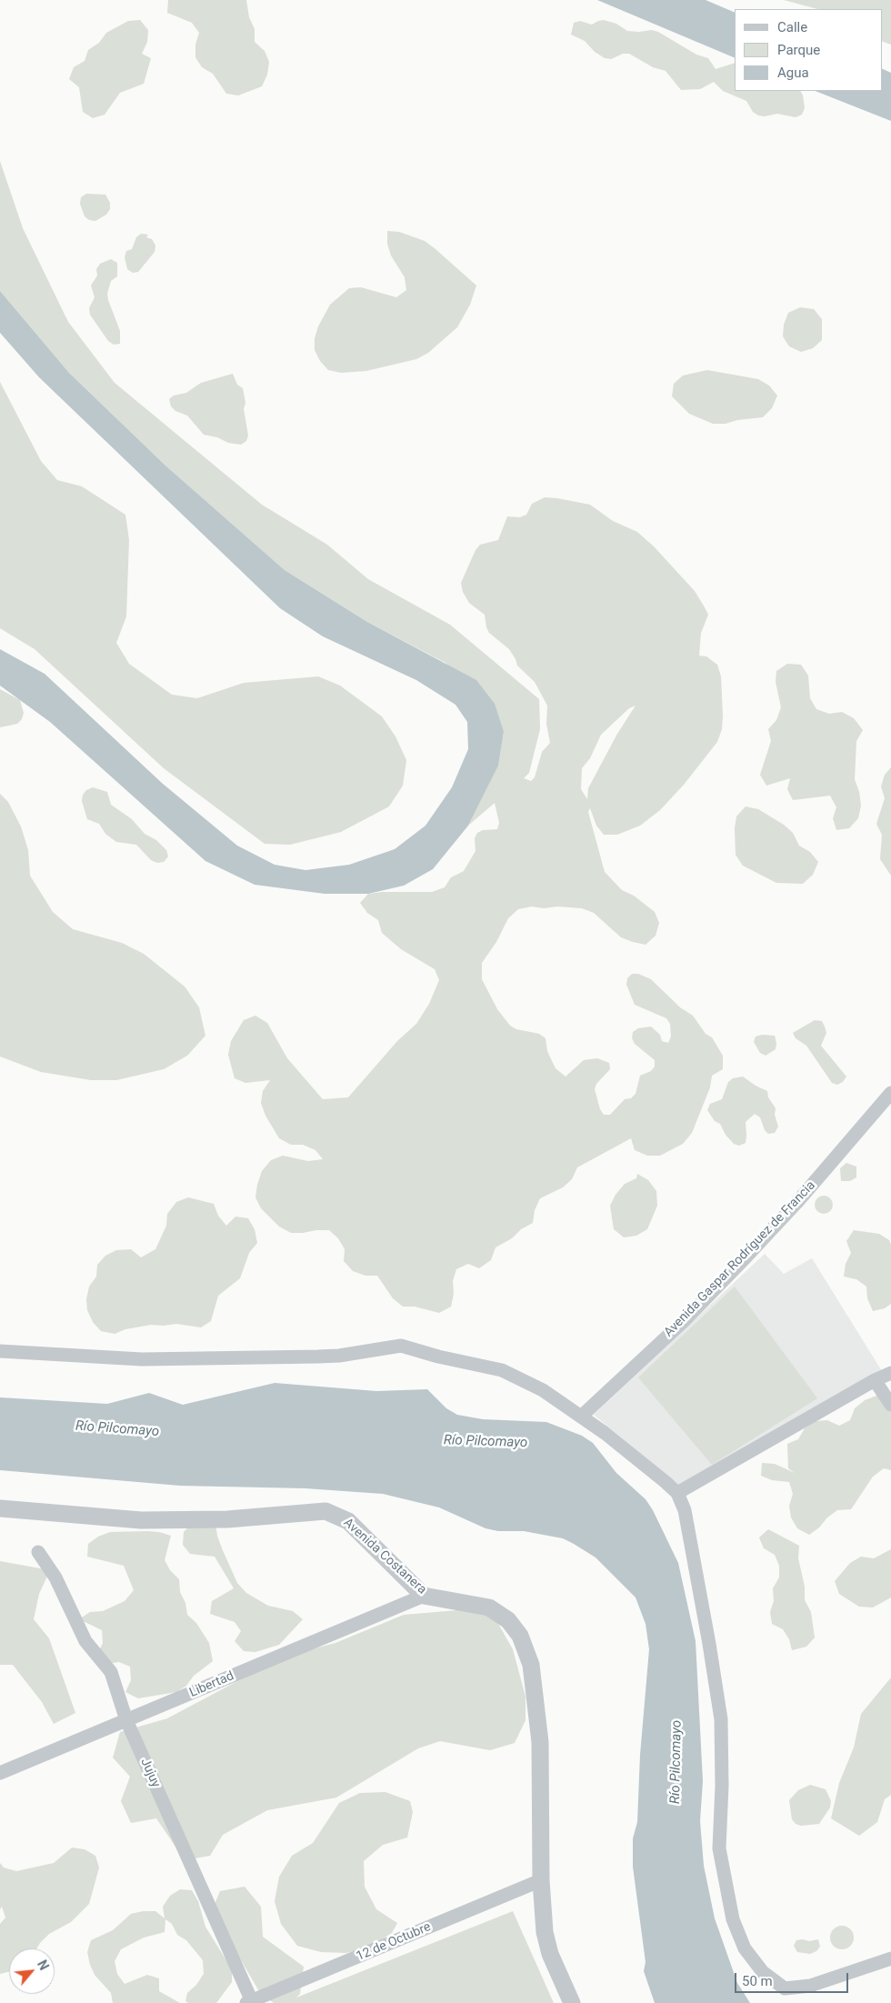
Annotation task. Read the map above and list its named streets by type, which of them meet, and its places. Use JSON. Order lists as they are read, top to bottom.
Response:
{
  "streets": {
    "street": [
      "Avenida Gaspar Rodríguez de Francia",
      "Avenida Costanera",
      "Libertad",
      "Jujuy",
      "12 de Octubre"
    ]
  },
  "crossings": [
    ["Avenida Costanera", "Libertad"],
    ["Avenida Costanera", "12 de Octubre"],
    ["Libertad", "Jujuy"],
    ["Jujuy", "12 de Octubre"]
  ],
  "water": ["Río Pilcomayo"],
  "legend": ["Calle", "Parque", "Agua"],
  "scale_bar": "50 m",
  "north": "top right"
}
